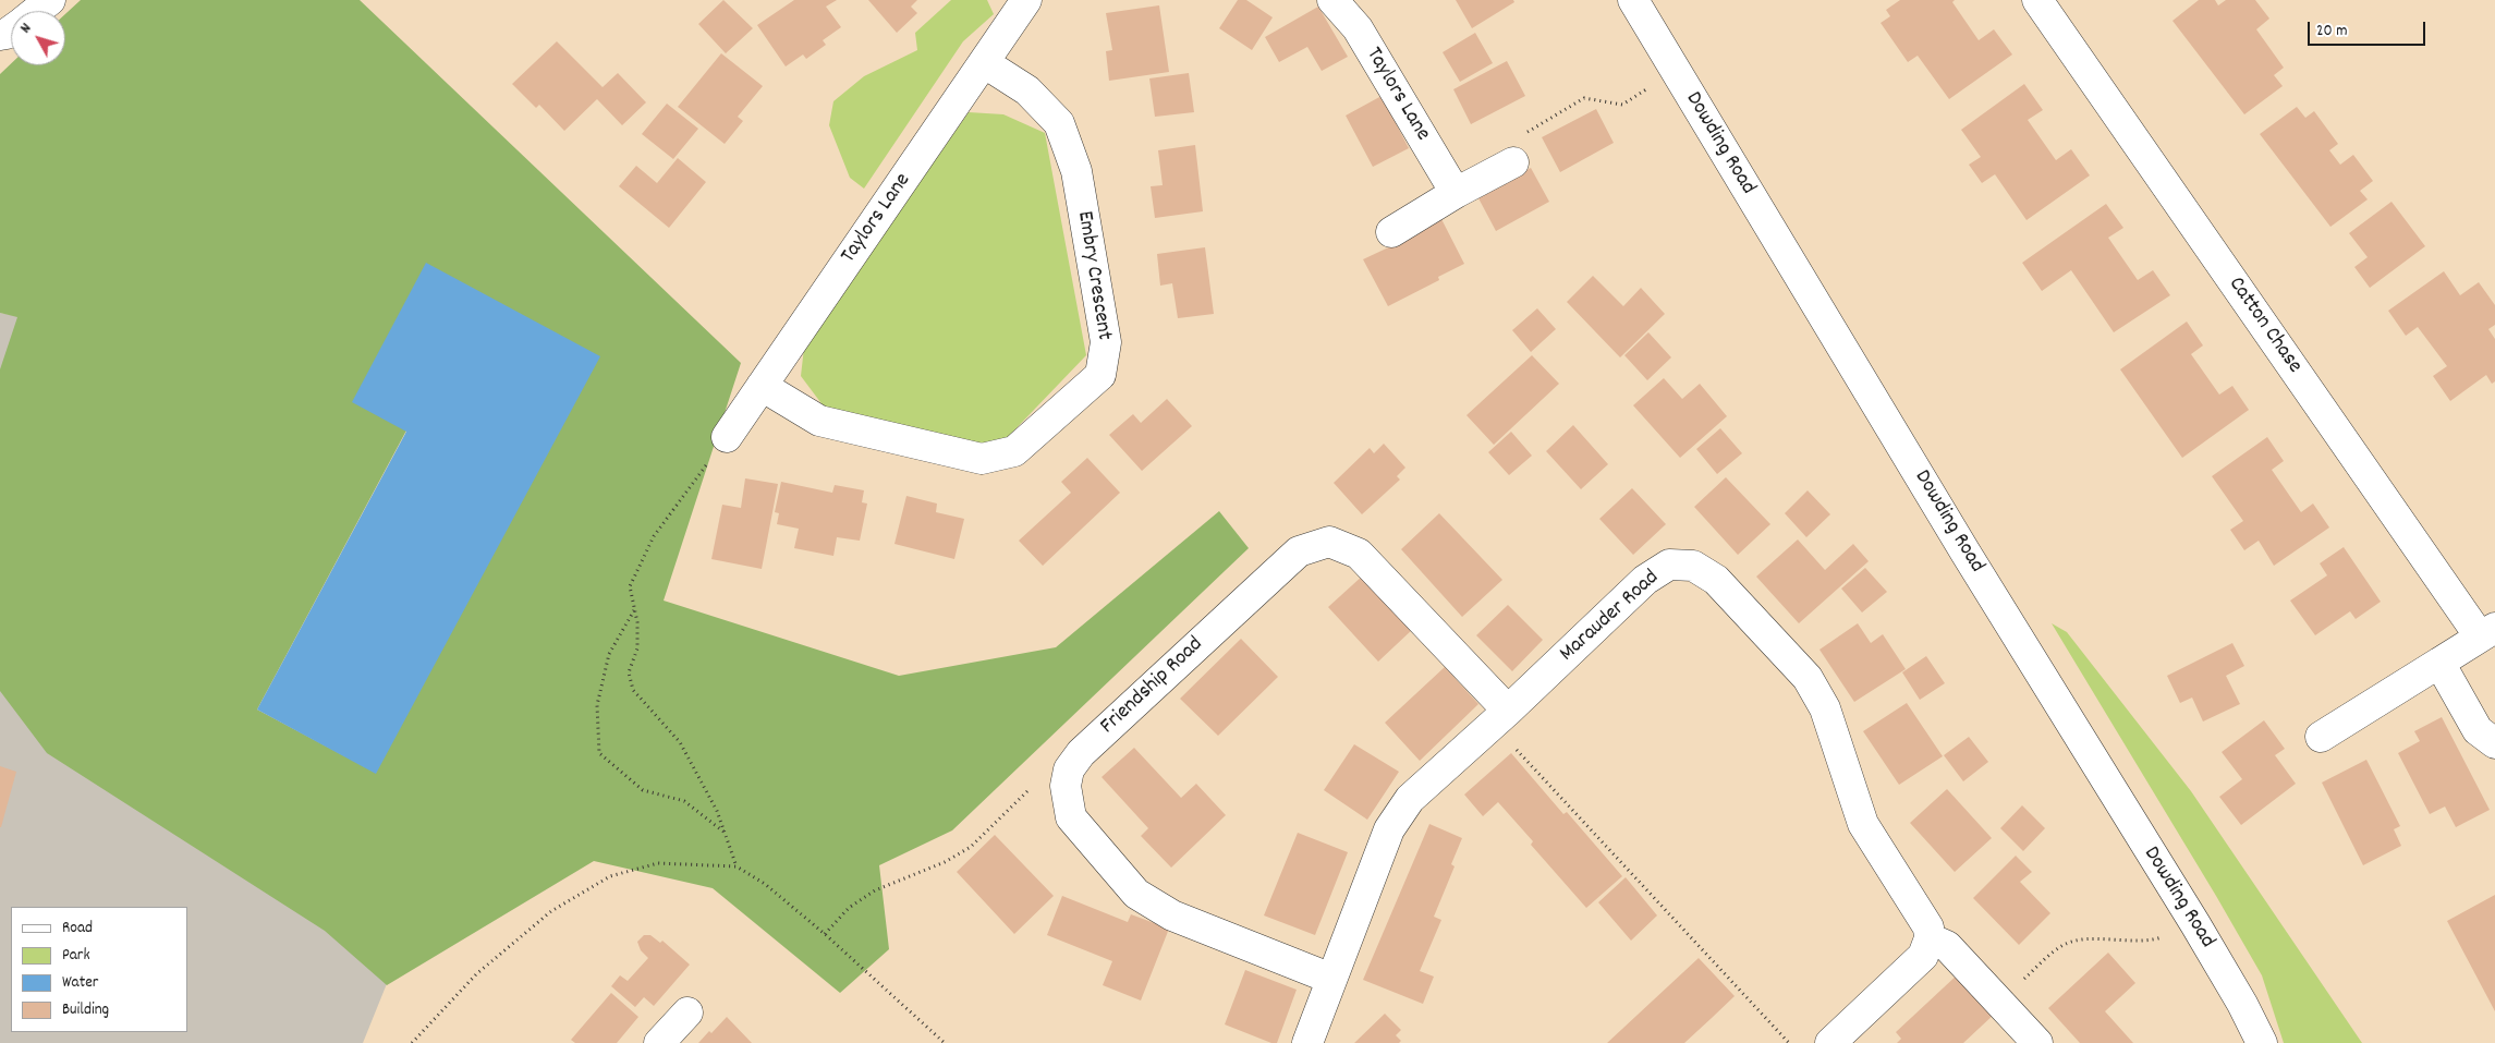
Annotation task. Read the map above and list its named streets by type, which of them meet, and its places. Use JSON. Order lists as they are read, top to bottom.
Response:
{
  "streets": {
    "street": [
      "Taylors Lane",
      "Dowding Road",
      "Embry Crescent",
      "Catton Chase",
      "Marauder Road",
      "Friendship Road"
    ]
  },
  "crossings": [
    ["Taylors Lane", "Embry Crescent"],
    ["Marauder Road", "Friendship Road"]
  ],
  "legend": [
    "Road",
    "Park",
    "Water",
    "Building"
  ],
  "scale_bar": "20 m",
  "north": "top left"
}
